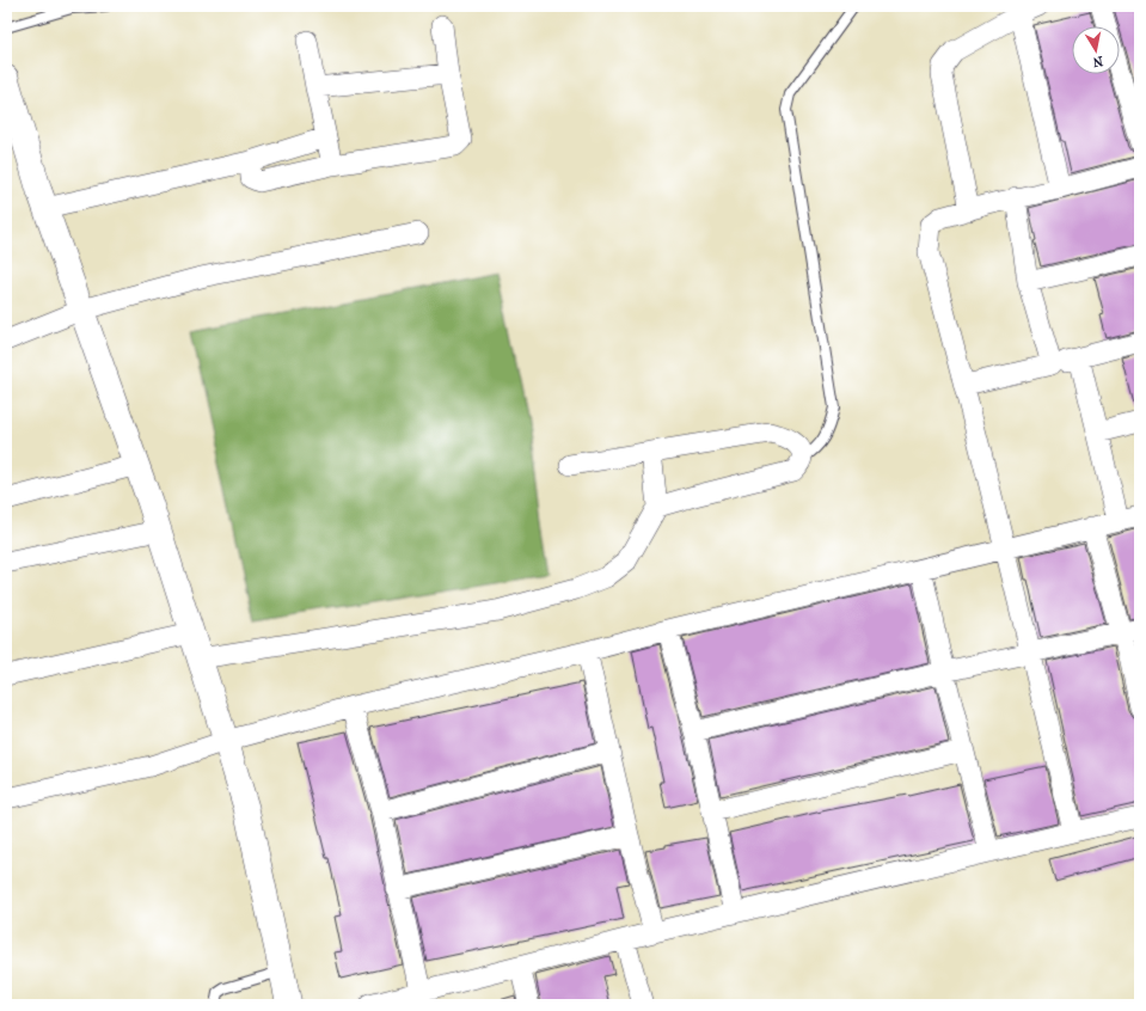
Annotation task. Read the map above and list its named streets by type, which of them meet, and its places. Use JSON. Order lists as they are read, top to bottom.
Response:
{
  "north": "bottom"
}
